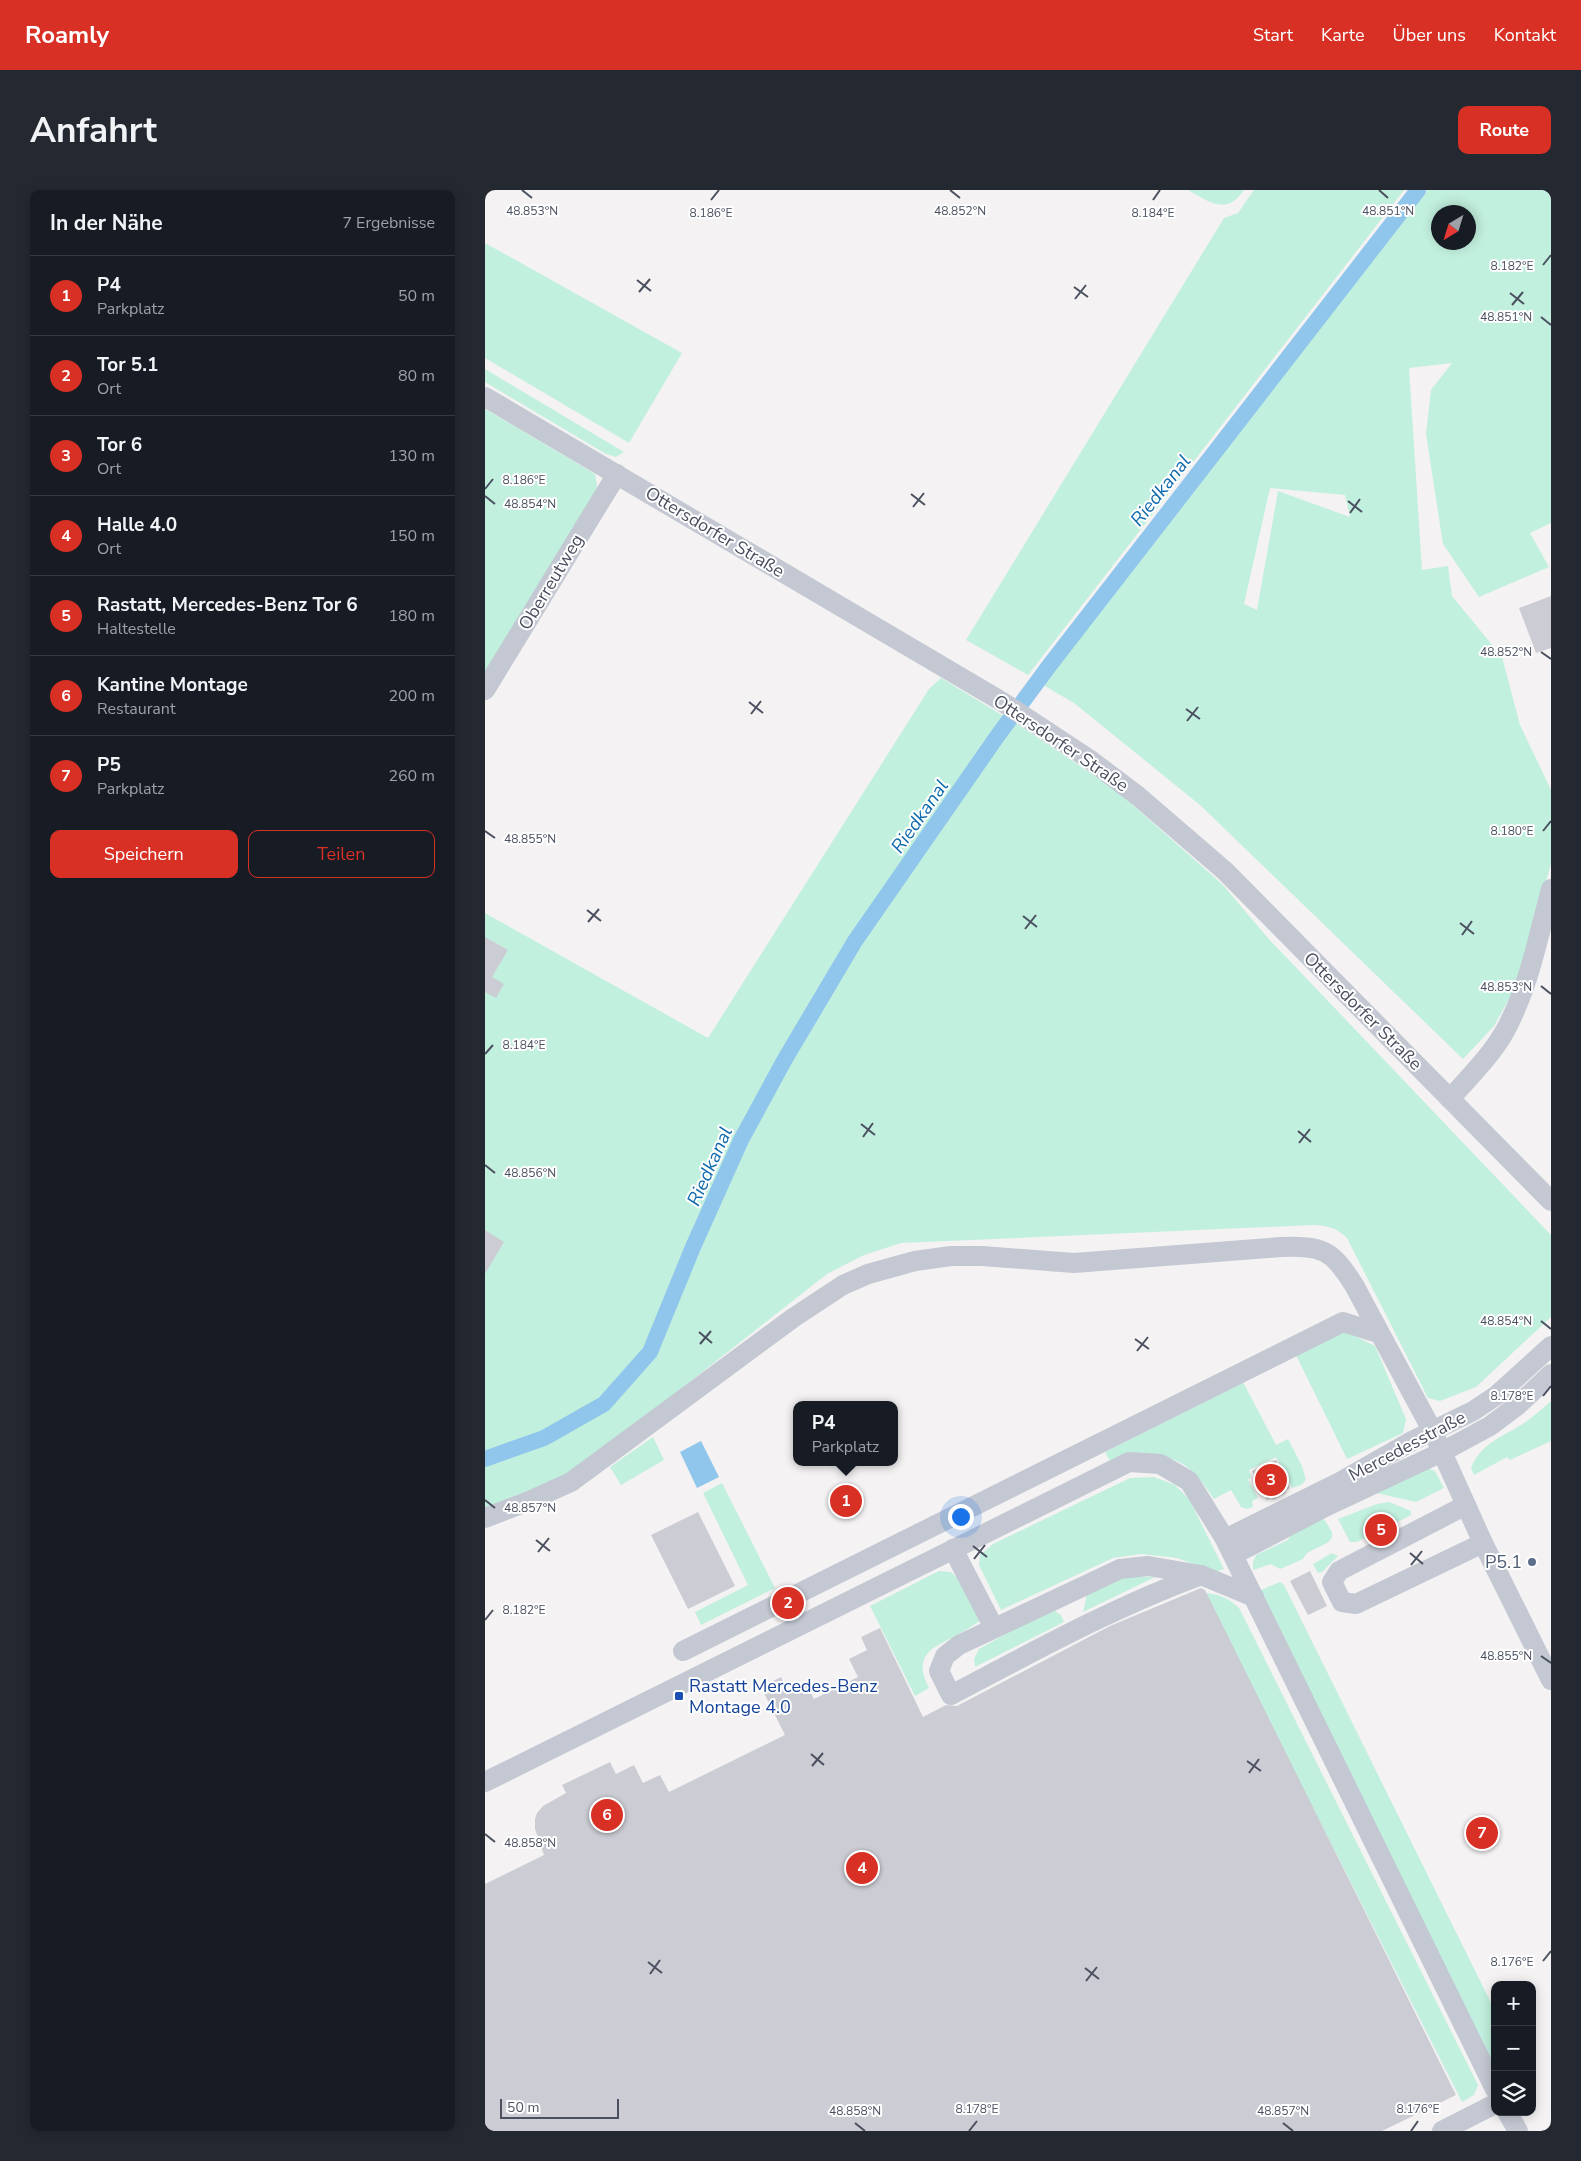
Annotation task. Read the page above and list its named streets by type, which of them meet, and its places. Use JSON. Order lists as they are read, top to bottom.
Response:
{
  "streets": {
    "street": ["Ottersdorfer Straße", "Oberreutweg", "Mercedesstraße"]
  },
  "crossings": [
    ["Ottersdorfer Straße", "Oberreutweg"]
  ],
  "water": ["Riedkanal"],
  "places": {
    "other": ["P5.1"],
    "transit": ["Rastatt Mercedes-Benz Montage 4.0"]
  },
  "scale_bar": "50 m",
  "north": "bottom left",
  "page": {
    "header": "Roamly",
    "nav": [
      "Start",
      "Karte",
      "Über uns",
      "Kontakt"
    ],
    "buttons": [
      "Route",
      ["Speichern", "Teilen"]
    ],
    "title": "Anfahrt",
    "heading": ["In der Nähe", "7 Ergebnisse"],
    "list": [
      {
        "mark": "1",
        "name": "P4",
        "note": "Parkplatz",
        "value": "50 m"
      },
      {
        "mark": "2",
        "name": "Tor 5.1",
        "note": "Ort",
        "value": "80 m"
      },
      {
        "mark": "3",
        "name": "Tor 6",
        "note": "Ort",
        "value": "130 m"
      },
      {
        "mark": "4",
        "name": "Halle 4.0",
        "note": "Ort",
        "value": "150 m"
      },
      {
        "mark": "5",
        "name": "Rastatt, Mercedes-Benz Tor 6",
        "note": "Haltestelle",
        "value": "180 m"
      },
      {
        "mark": "6",
        "name": "Kantine Montage",
        "note": "Restaurant",
        "value": "200 m"
      },
      {
        "mark": "7",
        "name": "P5",
        "note": "Parkplatz",
        "value": "260 m"
      }
    ],
    "popup": ["P4", "Parkplatz"],
    "pins": [
      "3",
      "1",
      "5",
      "2",
      "6",
      "7",
      "4"
    ],
    "map_buttons": ["+", "−"],
    "scale": "50 m"
  },
  "coordinates": [
    "48.852°N",
    "48.853°N",
    "48.851°N",
    "8.186°E",
    "8.184°E",
    "8.182°E",
    "48.854°N",
    "8.180°E",
    "48.855°N",
    "48.856°N",
    "8.178°E",
    "48.857°N",
    "48.858°N",
    "8.176°E"
  ]
}
